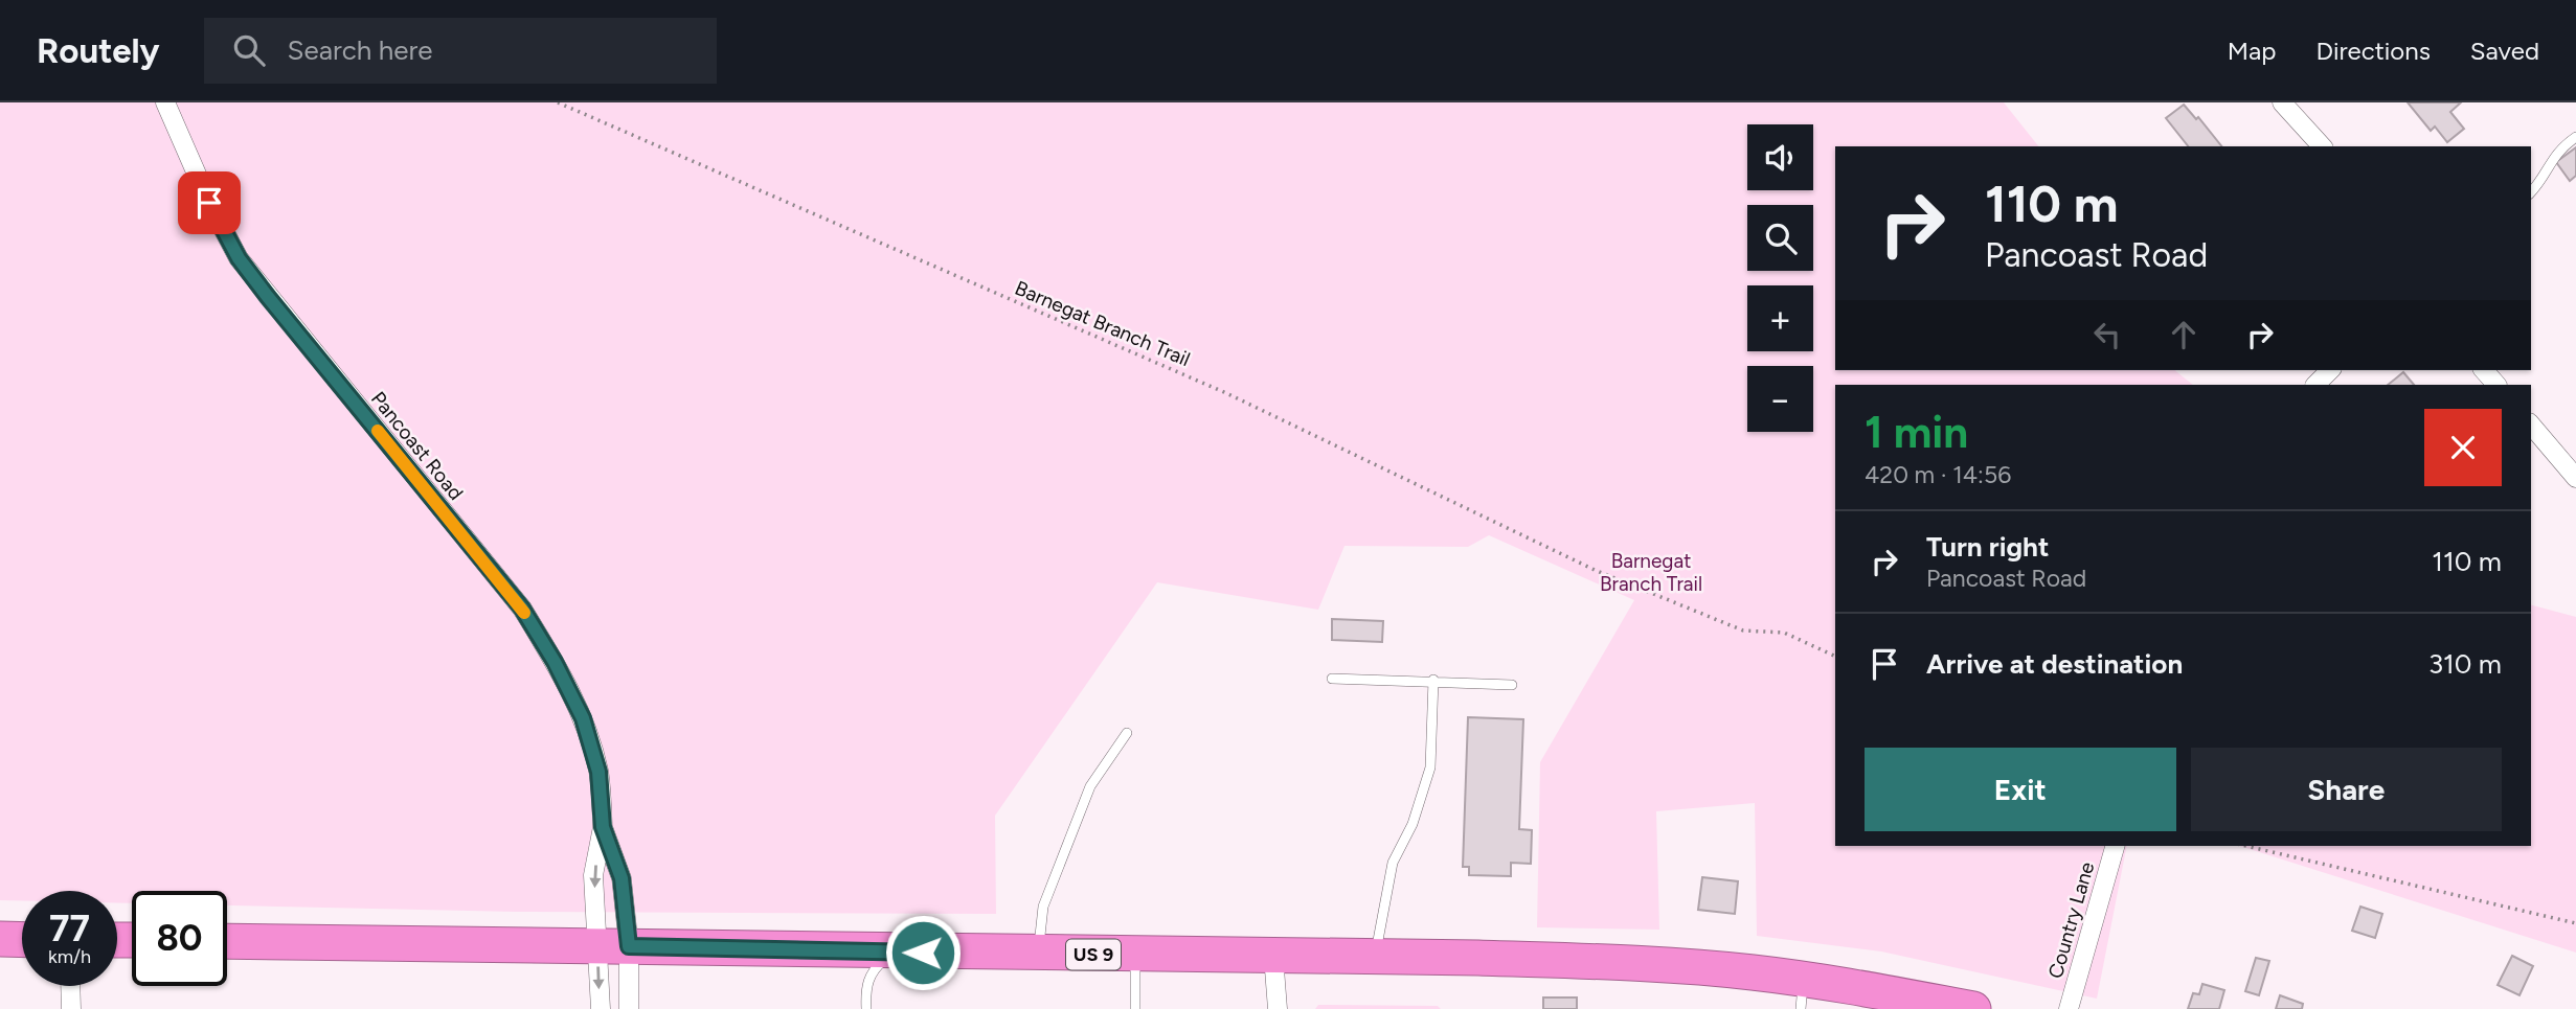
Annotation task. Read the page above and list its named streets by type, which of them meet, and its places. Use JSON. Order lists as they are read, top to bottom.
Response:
{
  "streets": {
    "highway": ["US 9"],
    "street": ["Pancoast Road", "Country Lane"],
    "path": ["Barnegat Branch Trail"]
  },
  "crossings": [
    ["Pancoast Road", "US 9"]
  ],
  "parks": ["Barnegat Branch Trail"],
  "page": {
    "header": "Routely",
    "search": "Search here",
    "nav": ["Map", "Directions", "Saved"],
    "map_buttons": ["+", "−"],
    "turn": ["110 m", "Pancoast Road"],
    "heading": ["1 min", "420 m · 14:56"],
    "list": [
      {
        "name": "Turn right",
        "note": "Pancoast Road",
        "value": "110 m"
      },
      {
        "name": "Arrive at destination",
        "value": "310 m"
      }
    ],
    "buttons": ["Exit", "Share"],
    "speed": "77 km/h",
    "limit": "80"
  }
}
